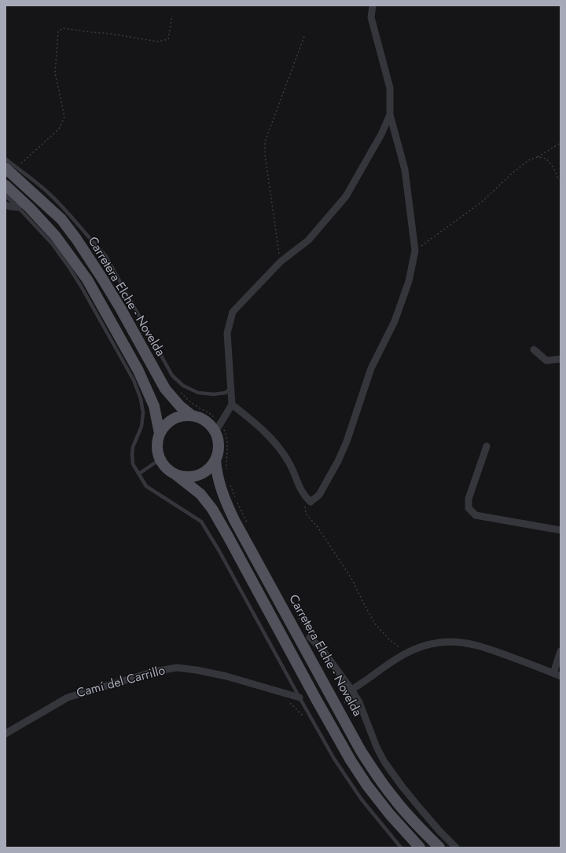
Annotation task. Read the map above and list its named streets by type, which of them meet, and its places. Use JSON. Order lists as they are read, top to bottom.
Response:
{
  "streets": {
    "main road": ["Carretera Elche - Novelda"],
    "street": ["Camí del Carrillo"]
  }
}
